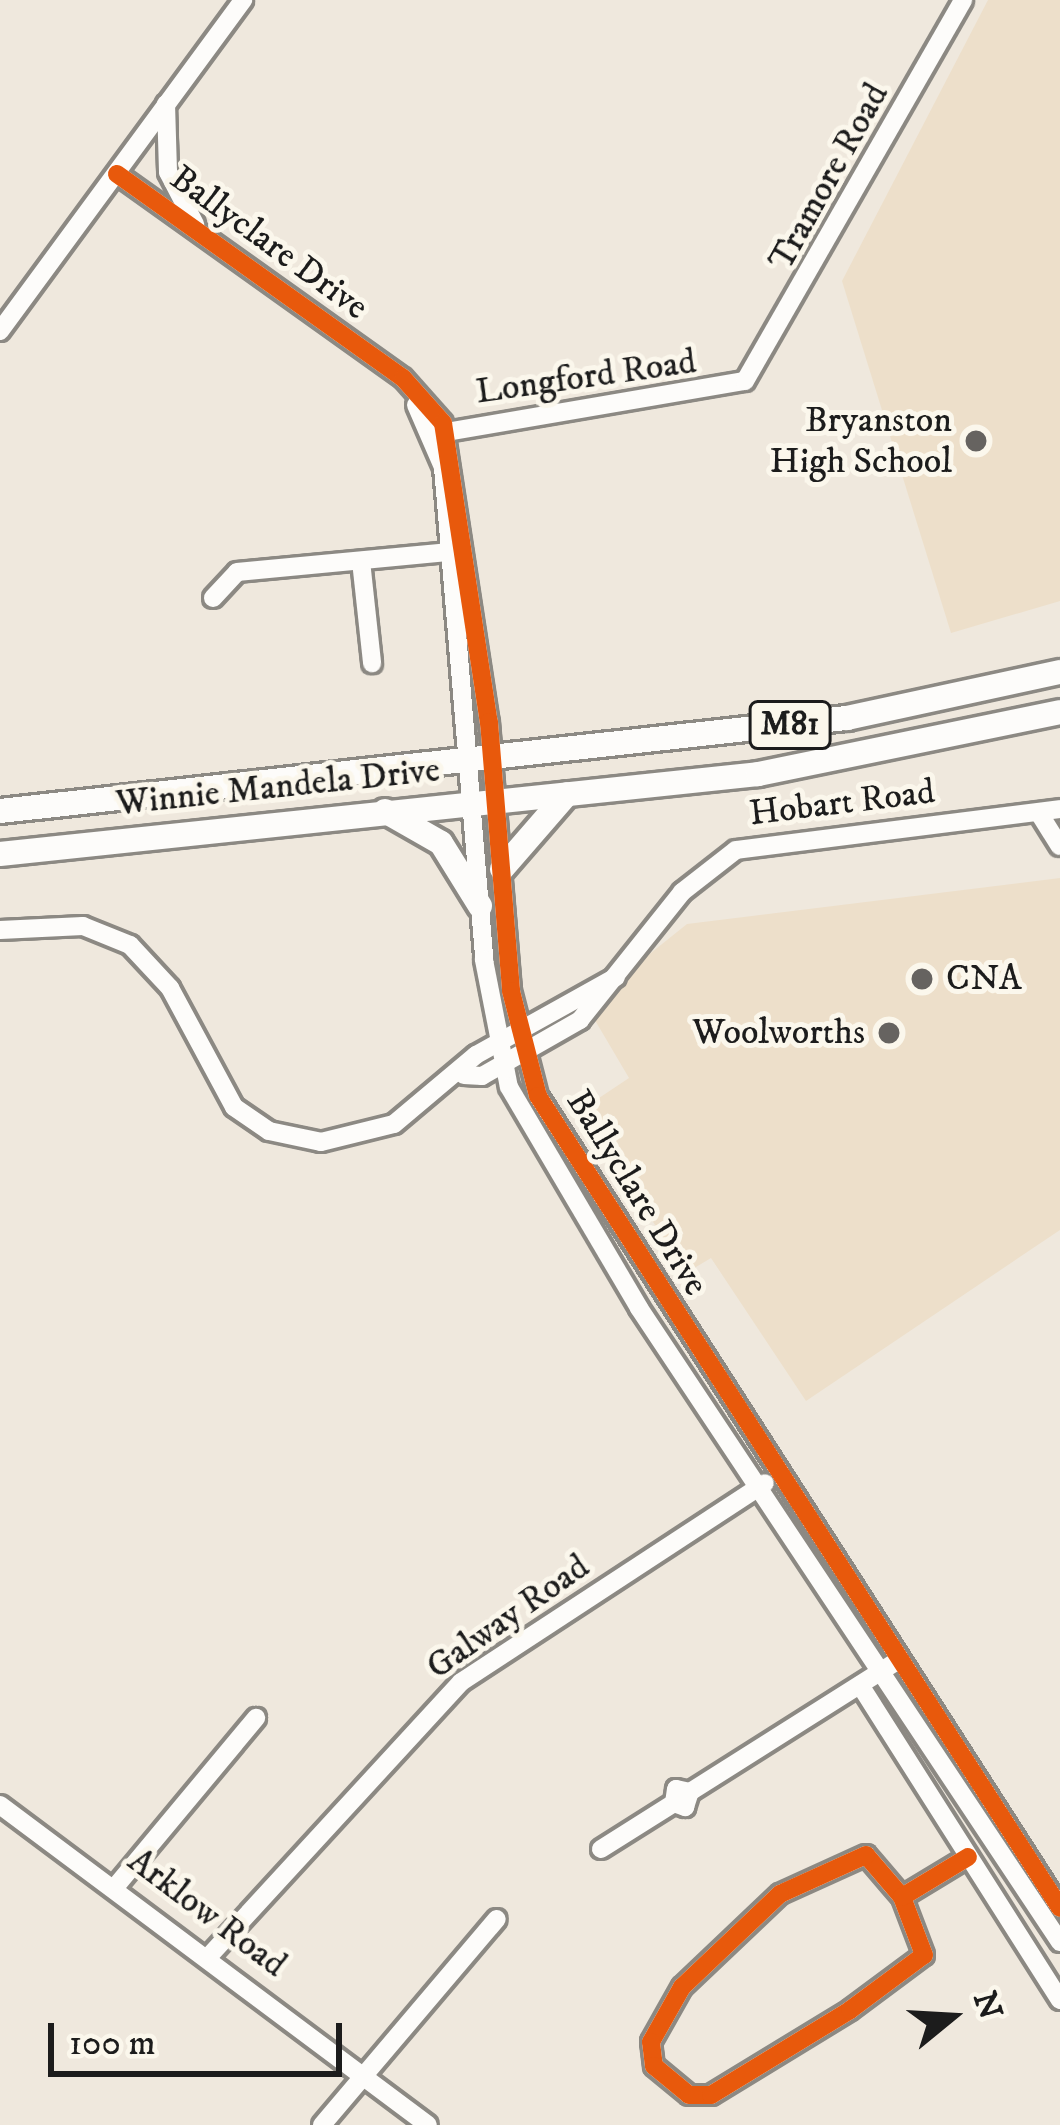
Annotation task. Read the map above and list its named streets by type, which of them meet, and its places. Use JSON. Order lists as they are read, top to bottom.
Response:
{
  "streets": {
    "main road": ["M81", "Winnie Mandela Drive"],
    "street": [
      "Tramore Road",
      "Ballyclare Drive",
      "Longford Road",
      "Hobart Road",
      "Galway Road",
      "Arklow Road"
    ]
  },
  "crossings": [
    ["Tramore Road", "Longford Road"],
    ["Ballyclare Drive", "Longford Road"],
    ["Ballyclare Drive", "Winnie Mandela Drive"],
    ["Ballyclare Drive", "Hobart Road"],
    ["Ballyclare Drive", "Galway Road"],
    ["Galway Road", "Arklow Road"]
  ],
  "places": ["Bryanston High School", "CNA", "Woolworths"],
  "scale_bar": "100 m",
  "north": "right"
}
